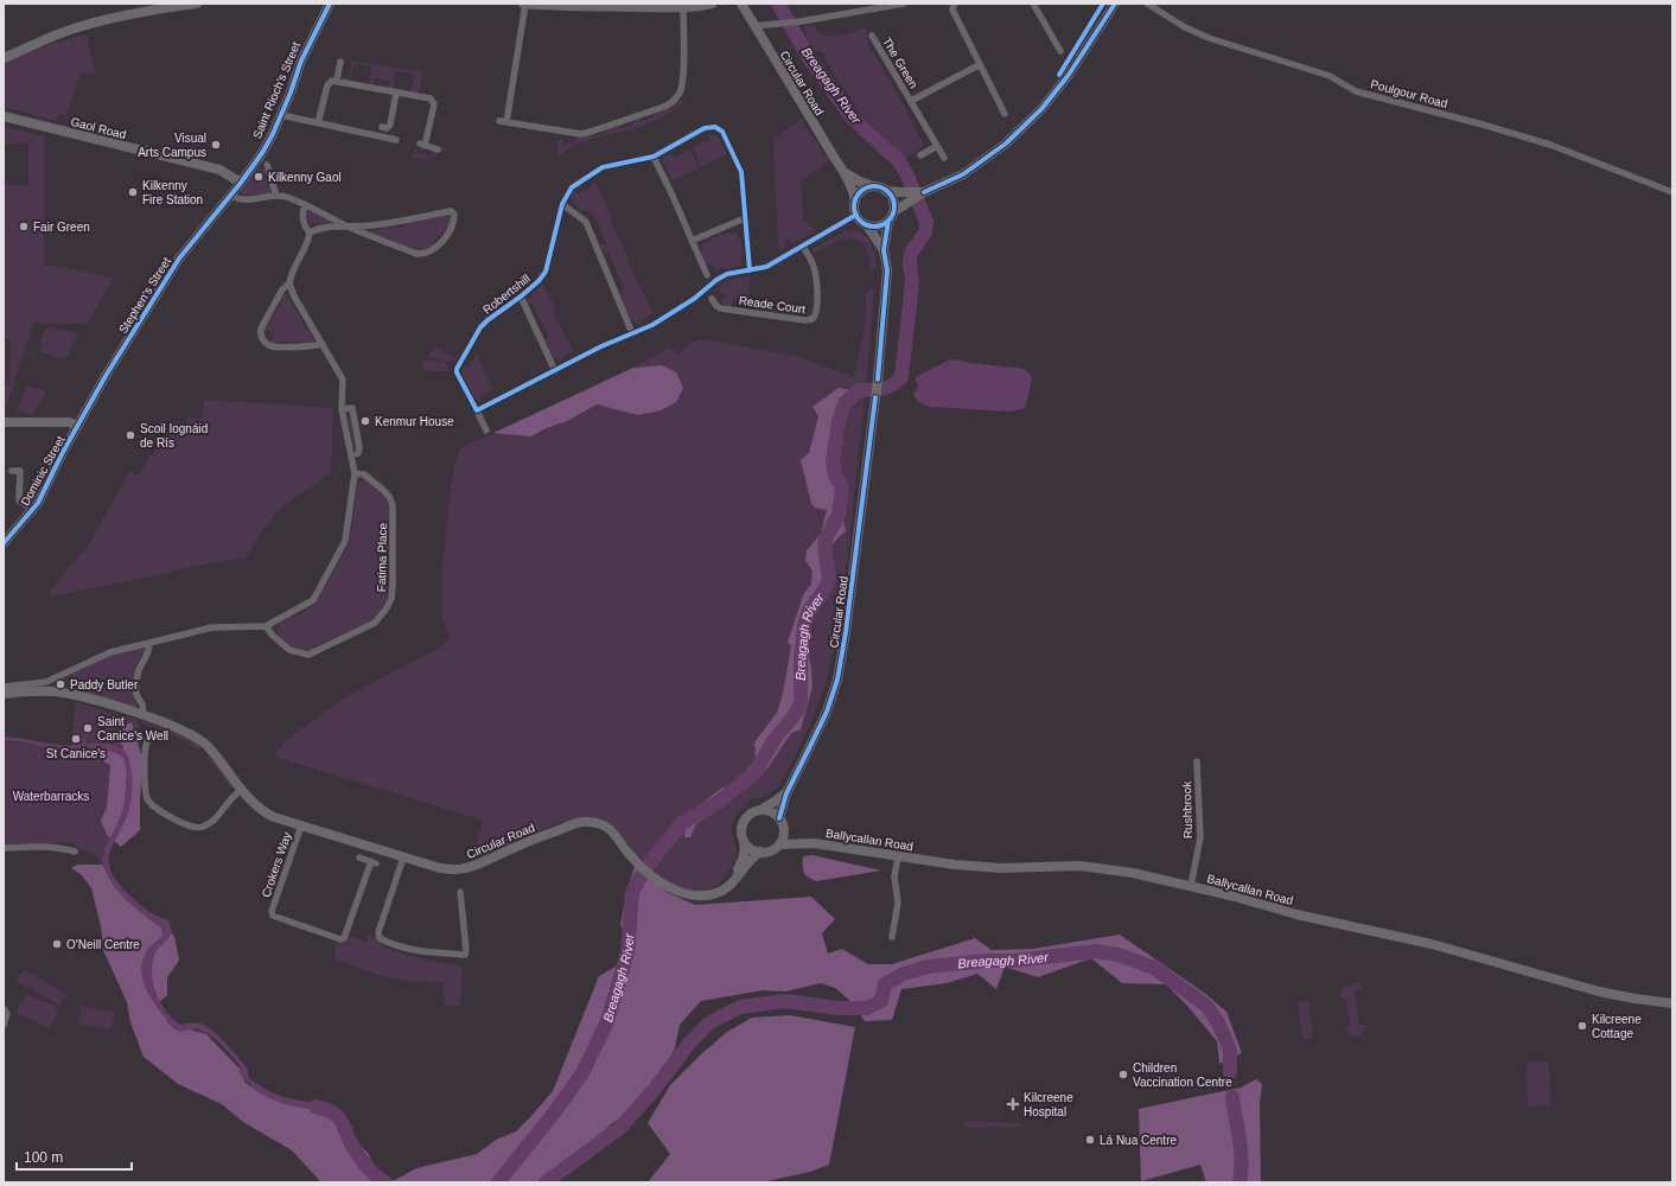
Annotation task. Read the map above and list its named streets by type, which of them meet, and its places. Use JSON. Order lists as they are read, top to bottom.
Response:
{
  "streets": {
    "main road": [
      "Circular Road",
      "Saint Rioch's Street",
      "Gaol Road",
      "Stephen's Street",
      "Dominic Street",
      "Ballycallan Road"
    ],
    "street": [
      "The Green",
      "Poulgour Road",
      "Robertshill",
      "Reade Court",
      "Fatima Place",
      "Rushbrook",
      "Crokers Way"
    ]
  },
  "crossings": [
    ["Circular Road", "Ballycallan Road"],
    ["Circular Road", "Crokers Way"],
    ["Saint Rioch's Street", "Gaol Road"],
    ["Saint Rioch's Street", "Stephen's Street"],
    ["Gaol Road", "Stephen's Street"],
    ["Stephen's Street", "Dominic Street"],
    ["Rushbrook", "Ballycallan Road"]
  ],
  "water": ["Breagagh River"],
  "parks": ["Waterbarracks"],
  "places": {
    "other": [
      "Visual Arts Campus",
      "Kilkenny Gaol",
      "Kilkenny Fire Station",
      "Fair Green",
      "Kenmur House",
      "Scoil Iognáid de Rís",
      "Paddy Butler",
      "Saint Canice's Well",
      "St Canice's",
      "O'Neill Centre",
      "Kilcreene Cottage",
      "Children Vaccination Centre",
      "Lá Nua Centre"
    ],
    "health": ["Kilcreene Hospital"]
  },
  "scale_bar": "100 m"
}
